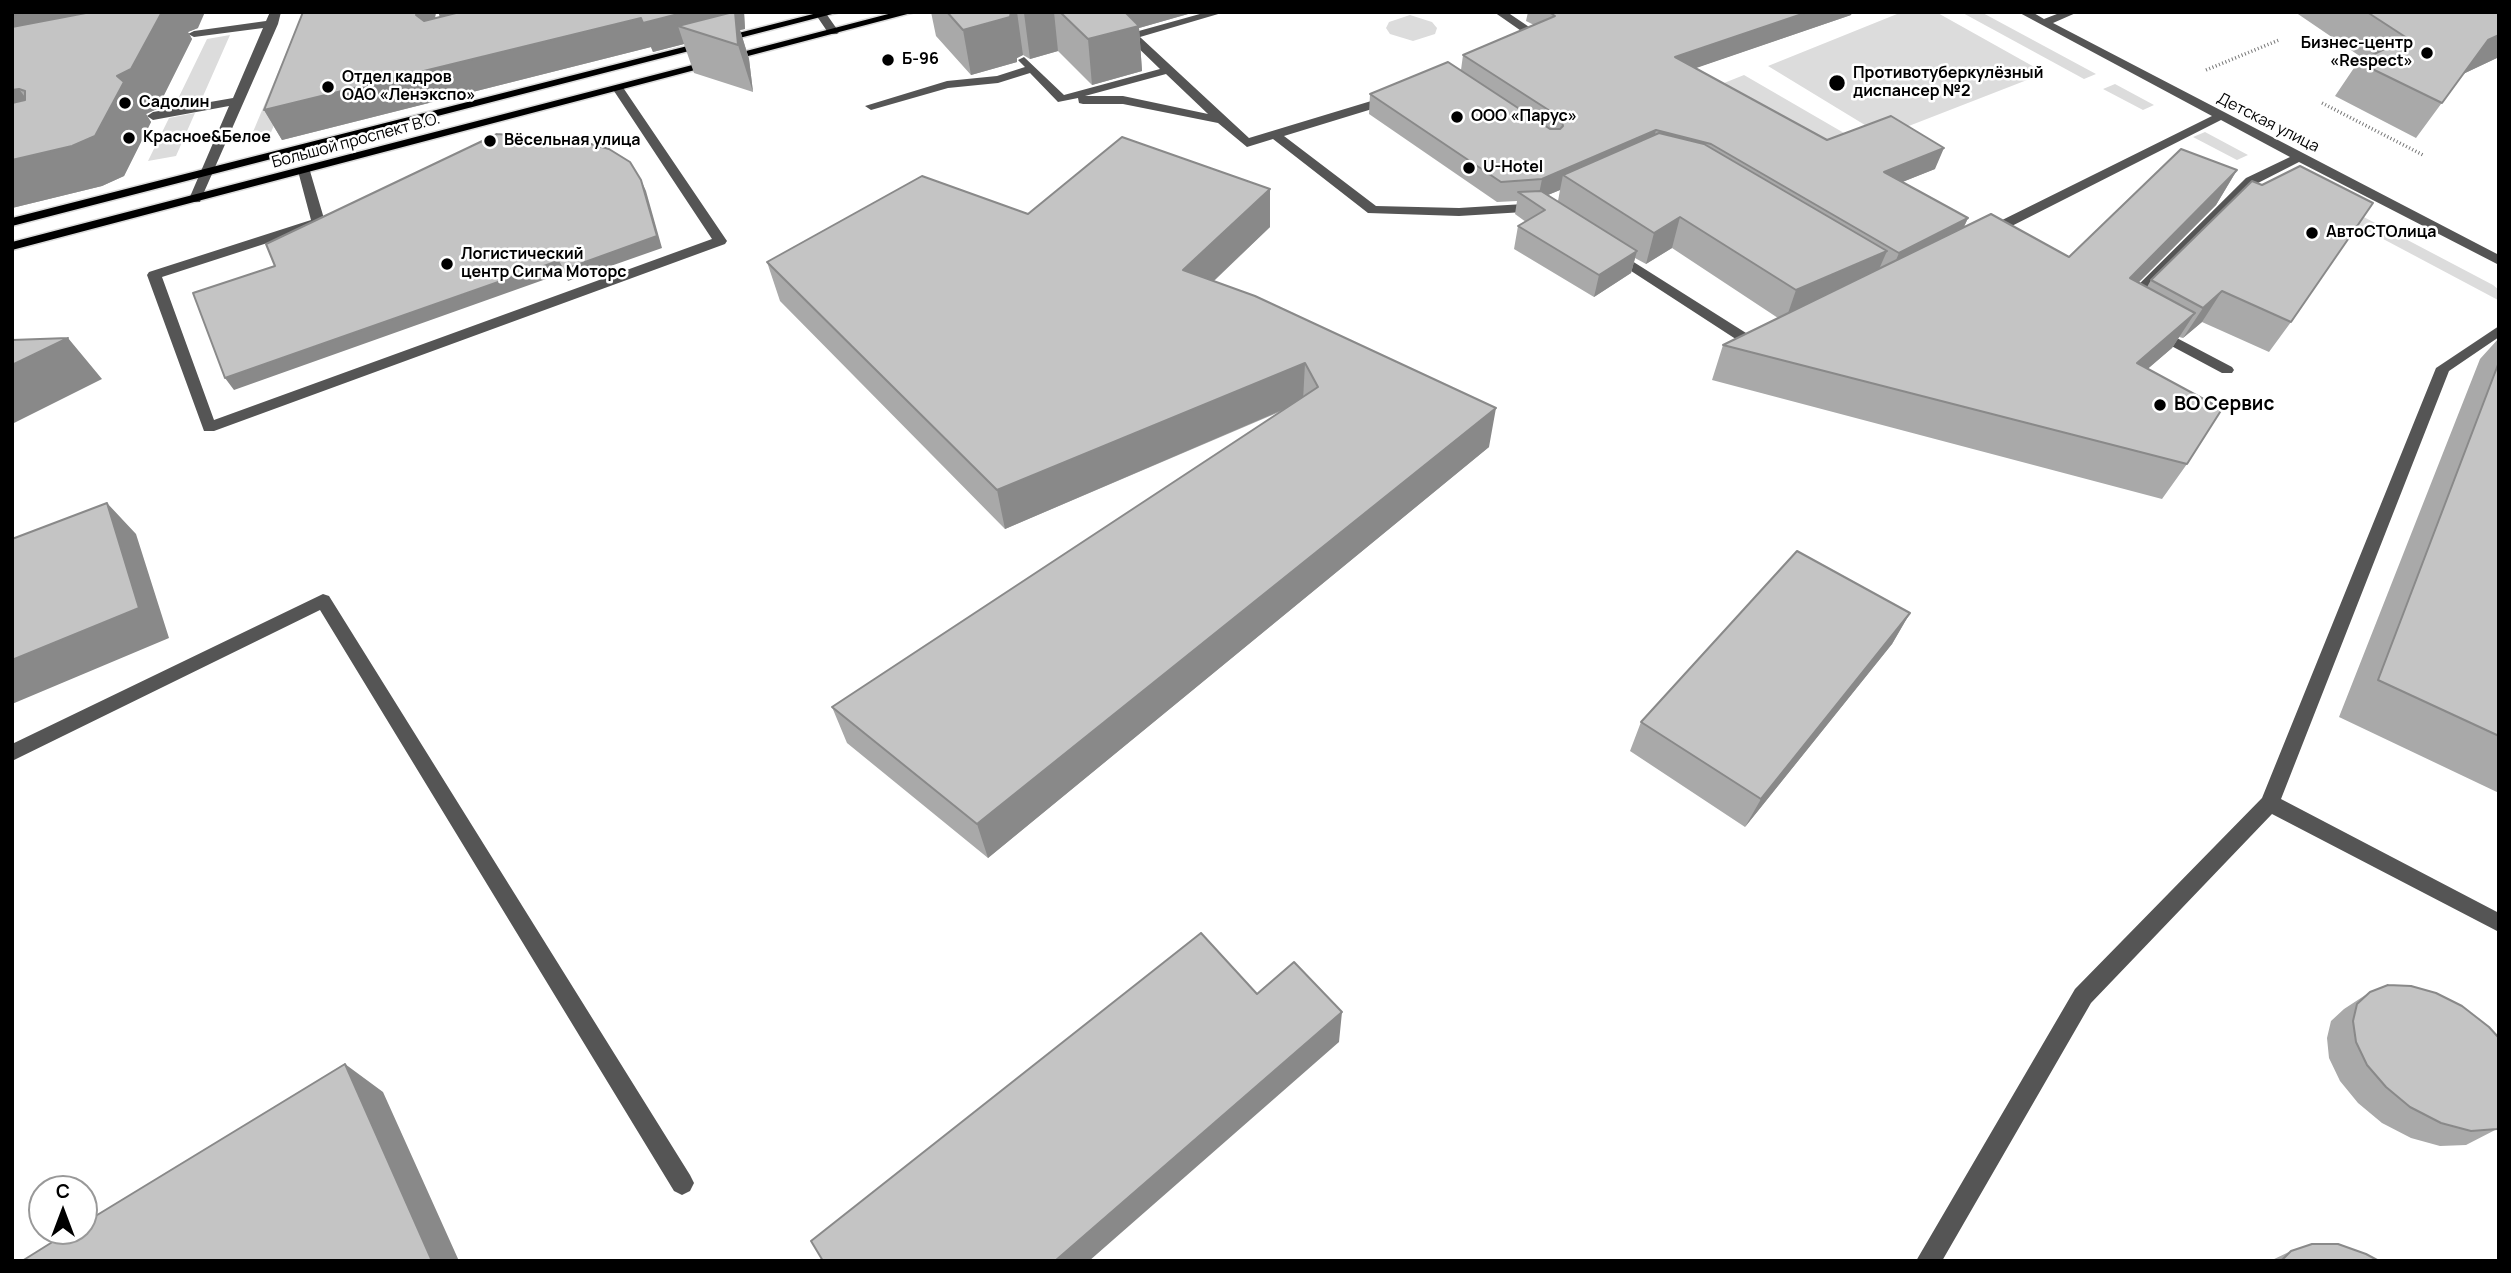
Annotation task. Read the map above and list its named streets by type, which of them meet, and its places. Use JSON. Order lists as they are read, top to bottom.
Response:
{
  "streets": {
    "main road": ["Большой проспект В.О."],
    "street": ["Детская улица"]
  },
  "places": [
    "Бизнес-центр «Respect»",
    "Б-96",
    "Противотуберкулёзный диспансер №2",
    "Отдел кадров ОАО «Ленэкспо»",
    "Садолин",
    "ООО «Парус»",
    "Красное&Белое",
    "Вёсельная улица",
    "U-Hotel",
    "АвтоСТОлица",
    "Логистический центр Сигма Моторс",
    "ВО Сервис"
  ],
  "north": "top"
}
